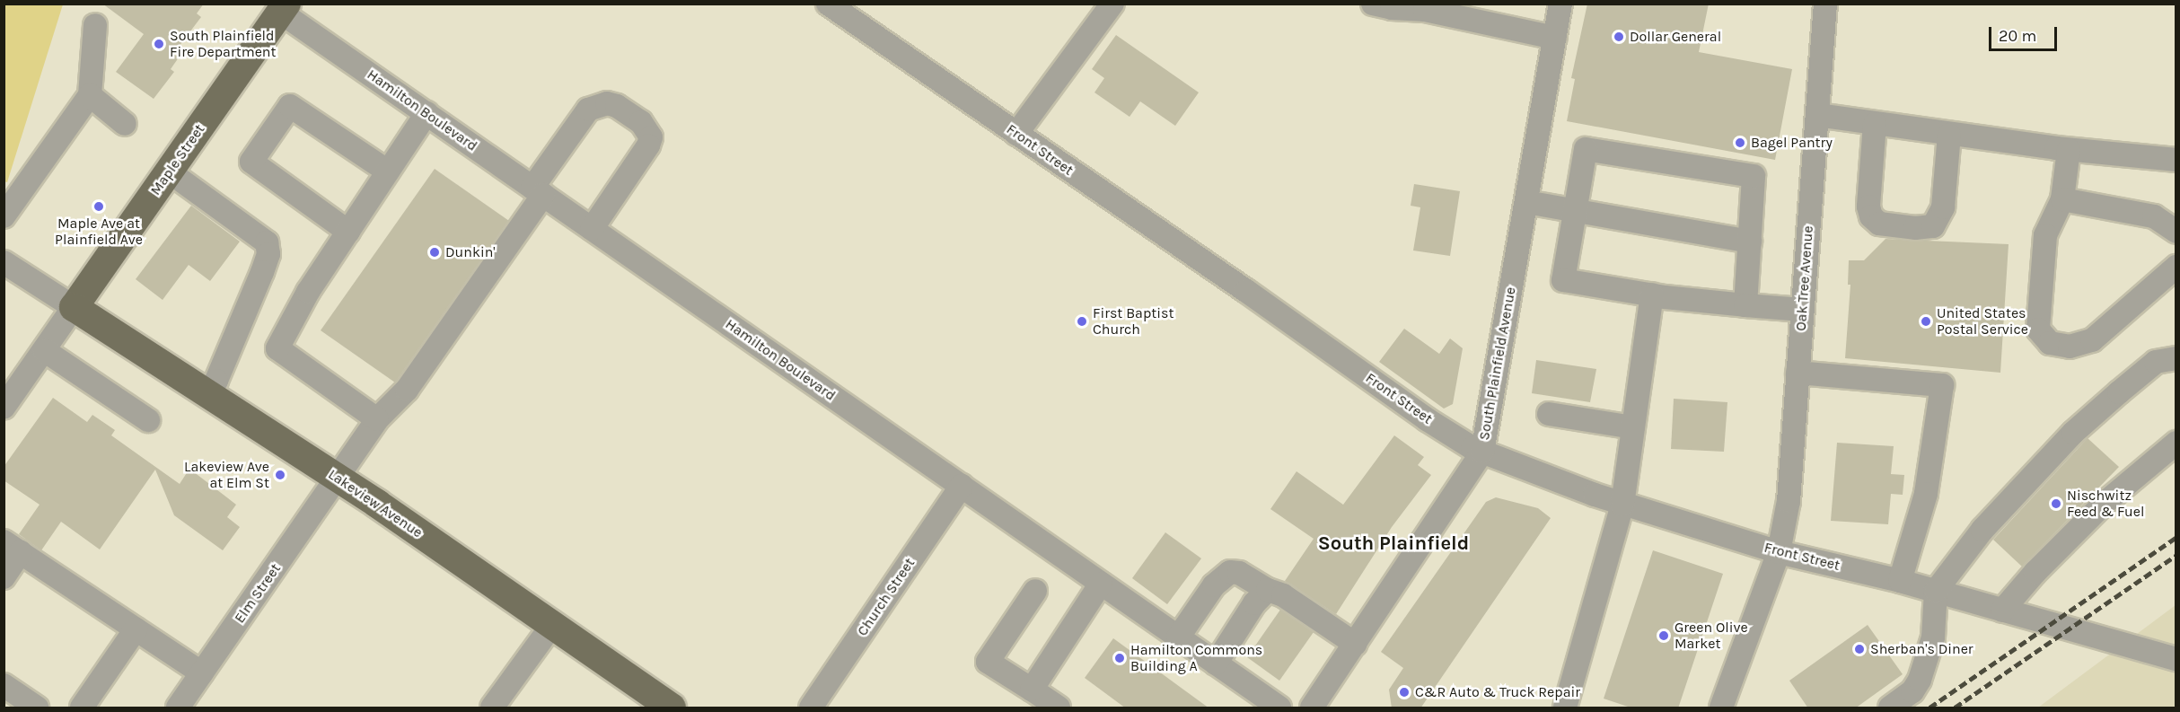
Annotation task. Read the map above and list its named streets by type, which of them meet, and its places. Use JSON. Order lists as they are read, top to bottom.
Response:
{
  "streets": {
    "main road": ["Maple Street", "Lakeview Avenue"],
    "street": [
      "Hamilton Boulevard",
      "Front Street",
      "Oak Tree Avenue",
      "South Plainfield Avenue",
      "Elm Street",
      "Church Street"
    ]
  },
  "crossings": [
    ["Hamilton Boulevard", "Maple Street"],
    ["Hamilton Boulevard", "Elm Street"],
    ["Hamilton Boulevard", "Church Street"],
    ["Front Street", "Oak Tree Avenue"],
    ["Front Street", "South Plainfield Avenue"],
    ["Maple Street", "Lakeview Avenue"],
    ["Lakeview Avenue", "Elm Street"]
  ],
  "districts": ["South Plainfield"],
  "places": [
    "Dollar General",
    "South Plainfield Fire Department",
    "Bagel Pantry",
    "Maple Ave at Plainfield Ave",
    "Dunkin'",
    "First Baptist Church",
    "United States Postal Service",
    "Lakeview Ave at Elm St",
    "Nischwitz Feed & Fuel",
    "Green Olive Market",
    "Sherban's Diner",
    "Hamilton Commons Building A",
    "C&R Auto & Truck Repair"
  ],
  "scale_bar": "20 m"
}
